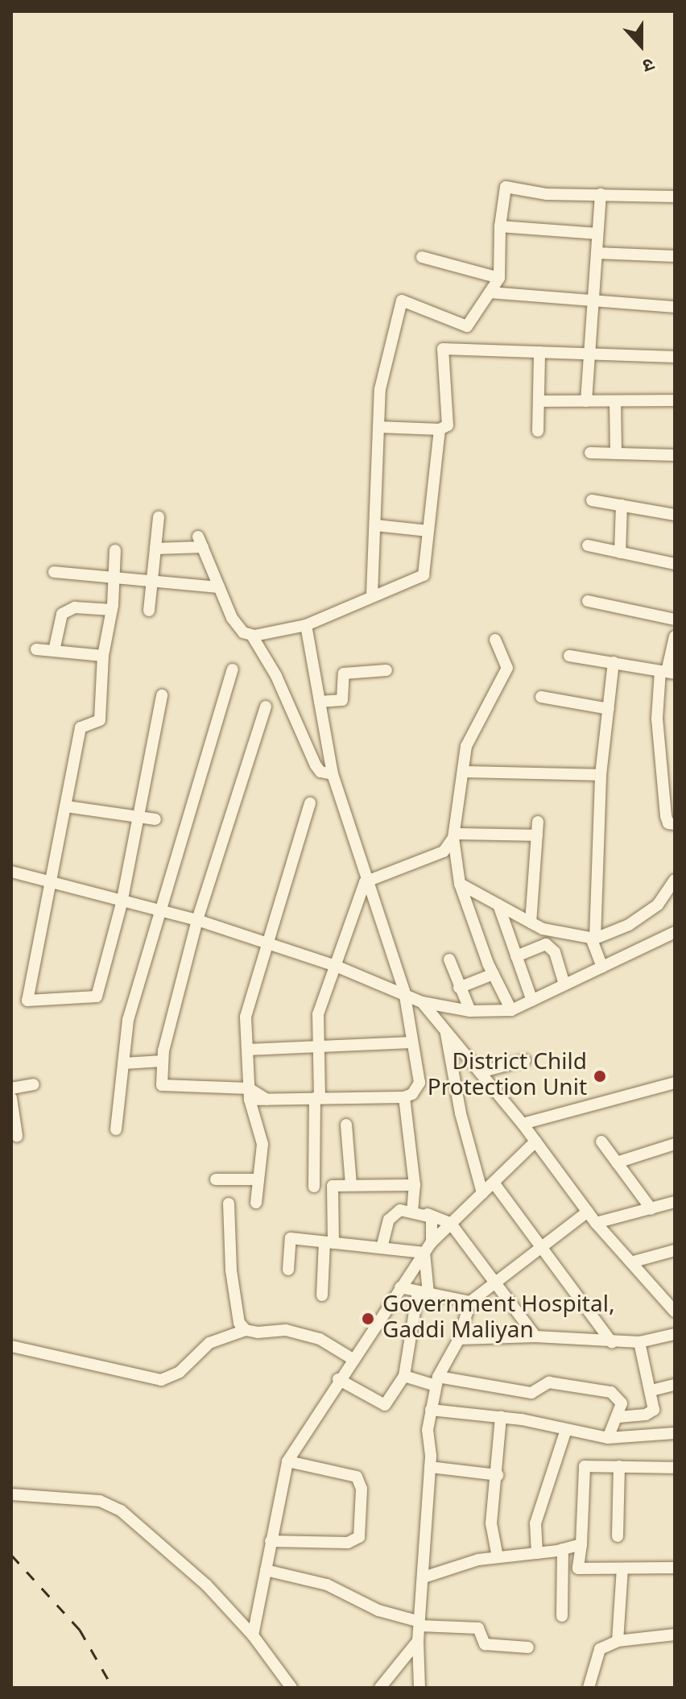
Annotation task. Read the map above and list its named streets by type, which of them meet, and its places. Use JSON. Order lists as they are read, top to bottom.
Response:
{
  "places": ["District Child Protection Unit", "Government Hospital, Gaddi Maliyan"],
  "north": "bottom"
}
